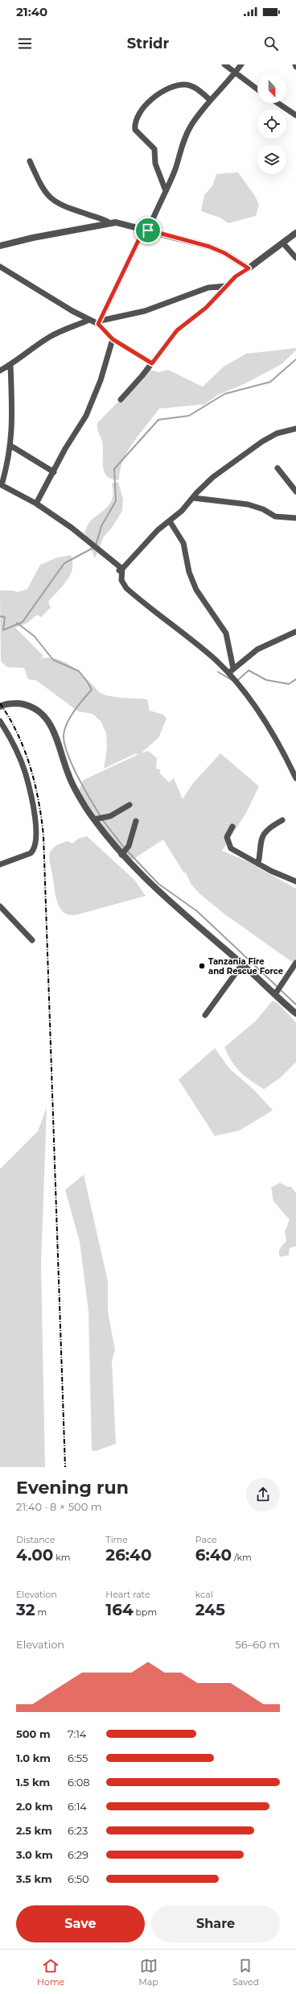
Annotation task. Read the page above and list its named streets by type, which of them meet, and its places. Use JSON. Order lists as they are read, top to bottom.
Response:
{
  "places": ["Tanzania Fire and Rescue Force"],
  "north": "bottom",
  "page": {
    "status": "21:40",
    "header": "Stridr",
    "heading": ["Evening run", "21:40 · 8 × 500 m"],
    "stats": [
      ["Distance", "4.00 km"],
      ["Time", "26:40"],
      ["Pace", "6:40 /km"],
      ["Elevation", "32 m"],
      ["Heart rate", "164 bpm"],
      ["kcal", "245"]
    ],
    "chart": ["Elevation", "56–60 m"],
    "list": [
      {
        "name": "500 m",
        "note": "7:14"
      },
      {
        "name": "1.0 km",
        "note": "6:55"
      },
      {
        "name": "1.5 km",
        "note": "6:08"
      },
      {
        "name": "2.0 km",
        "note": "6:14"
      },
      {
        "name": "2.5 km",
        "note": "6:23"
      },
      {
        "name": "3.0 km",
        "note": "6:29"
      },
      {
        "name": "3.5 km",
        "note": "6:50"
      }
    ],
    "buttons": ["Save", "Share"],
    "tabs": ["Home", "Map", "Saved"]
  }
}
